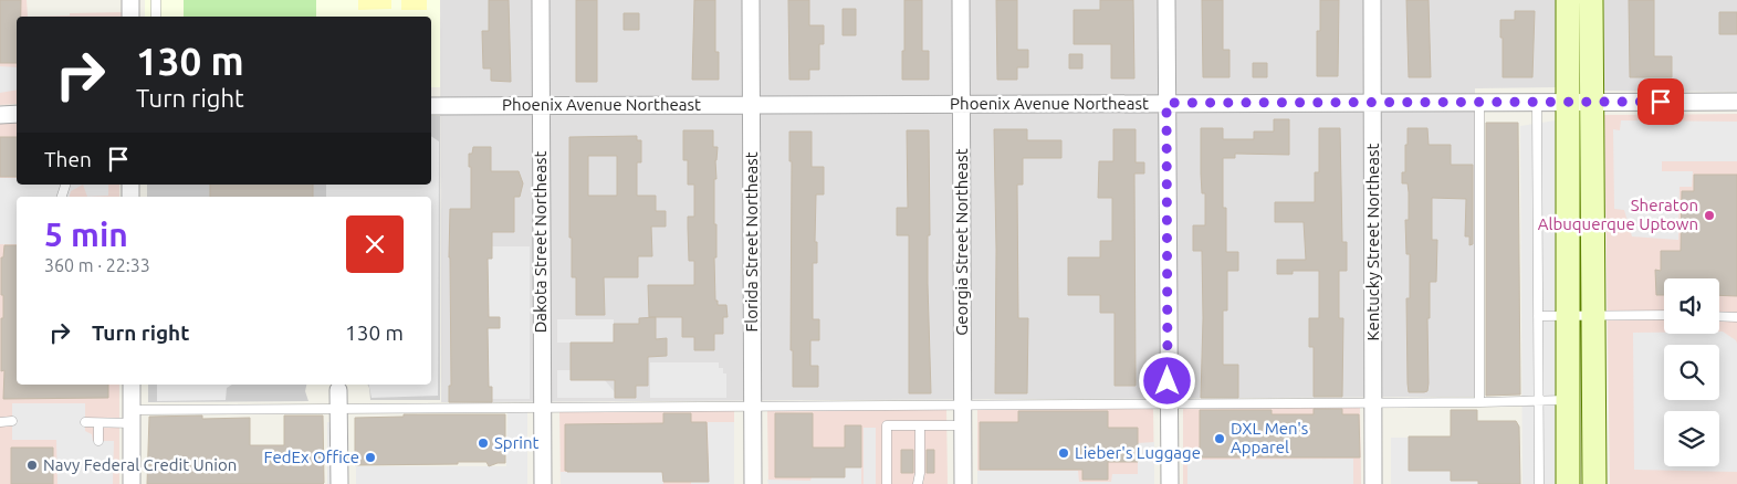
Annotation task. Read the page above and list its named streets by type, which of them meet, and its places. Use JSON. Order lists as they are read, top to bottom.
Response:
{
  "streets": {
    "street": [
      "Phoenix Avenue Northeast",
      "Dakota Street Northeast",
      "Florida Street Northeast",
      "Georgia Street Northeast",
      "Kentucky Street Northeast"
    ]
  },
  "crossings": [
    ["Phoenix Avenue Northeast", "Dakota Street Northeast"],
    ["Phoenix Avenue Northeast", "Florida Street Northeast"],
    ["Phoenix Avenue Northeast", "Georgia Street Northeast"],
    ["Phoenix Avenue Northeast", "Kentucky Street Northeast"]
  ],
  "places": [
    "Sheraton Albuquerque Uptown",
    "DXL Men's Apparel",
    "Sprint",
    "Lieber's Luggage",
    "FedEx Office",
    "Navy Federal Credit Union"
  ],
  "page": {
    "turn": ["130 m", "Turn right"],
    "then": "Then",
    "heading": ["5 min", "360 m · 22:33"],
    "list": [
      {
        "name": "Turn right",
        "value": "130 m"
      }
    ]
  }
}
